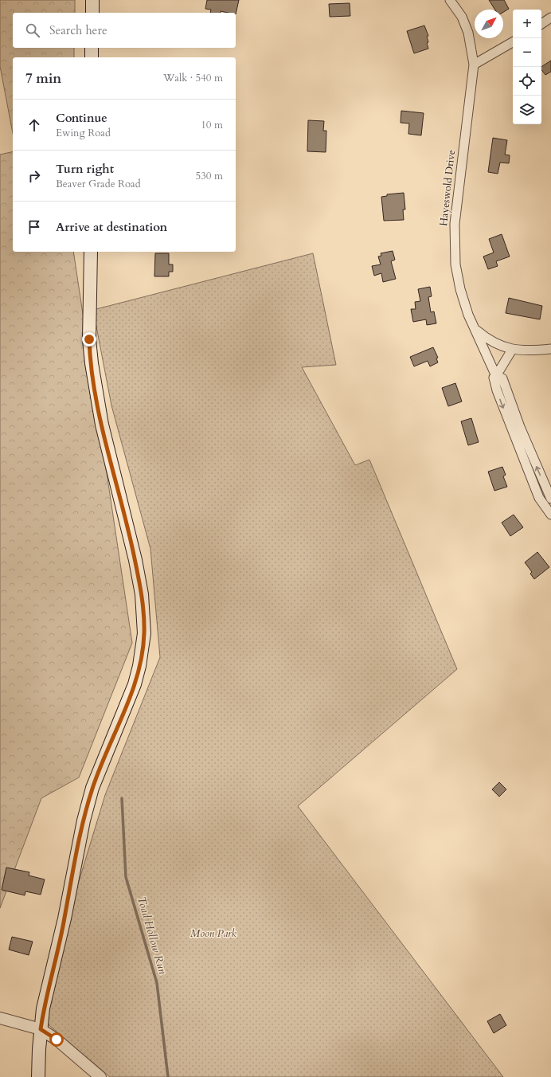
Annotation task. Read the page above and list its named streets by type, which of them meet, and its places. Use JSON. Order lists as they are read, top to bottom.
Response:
{
  "streets": {
    "street": ["Hayeswold Drive"]
  },
  "water": ["Toad Hollow Run"],
  "parks": ["Moon Park"],
  "north": "top right",
  "page": {
    "map_buttons": ["+", "−"],
    "search": "Search here",
    "heading": ["7 min", "Walk · 540 m"],
    "list": [
      ["Continue", "Ewing Road", "10 m"],
      ["Turn right", "Beaver Grade Road", "530 m"],
      "Arrive at destination"
    ]
  }
}
